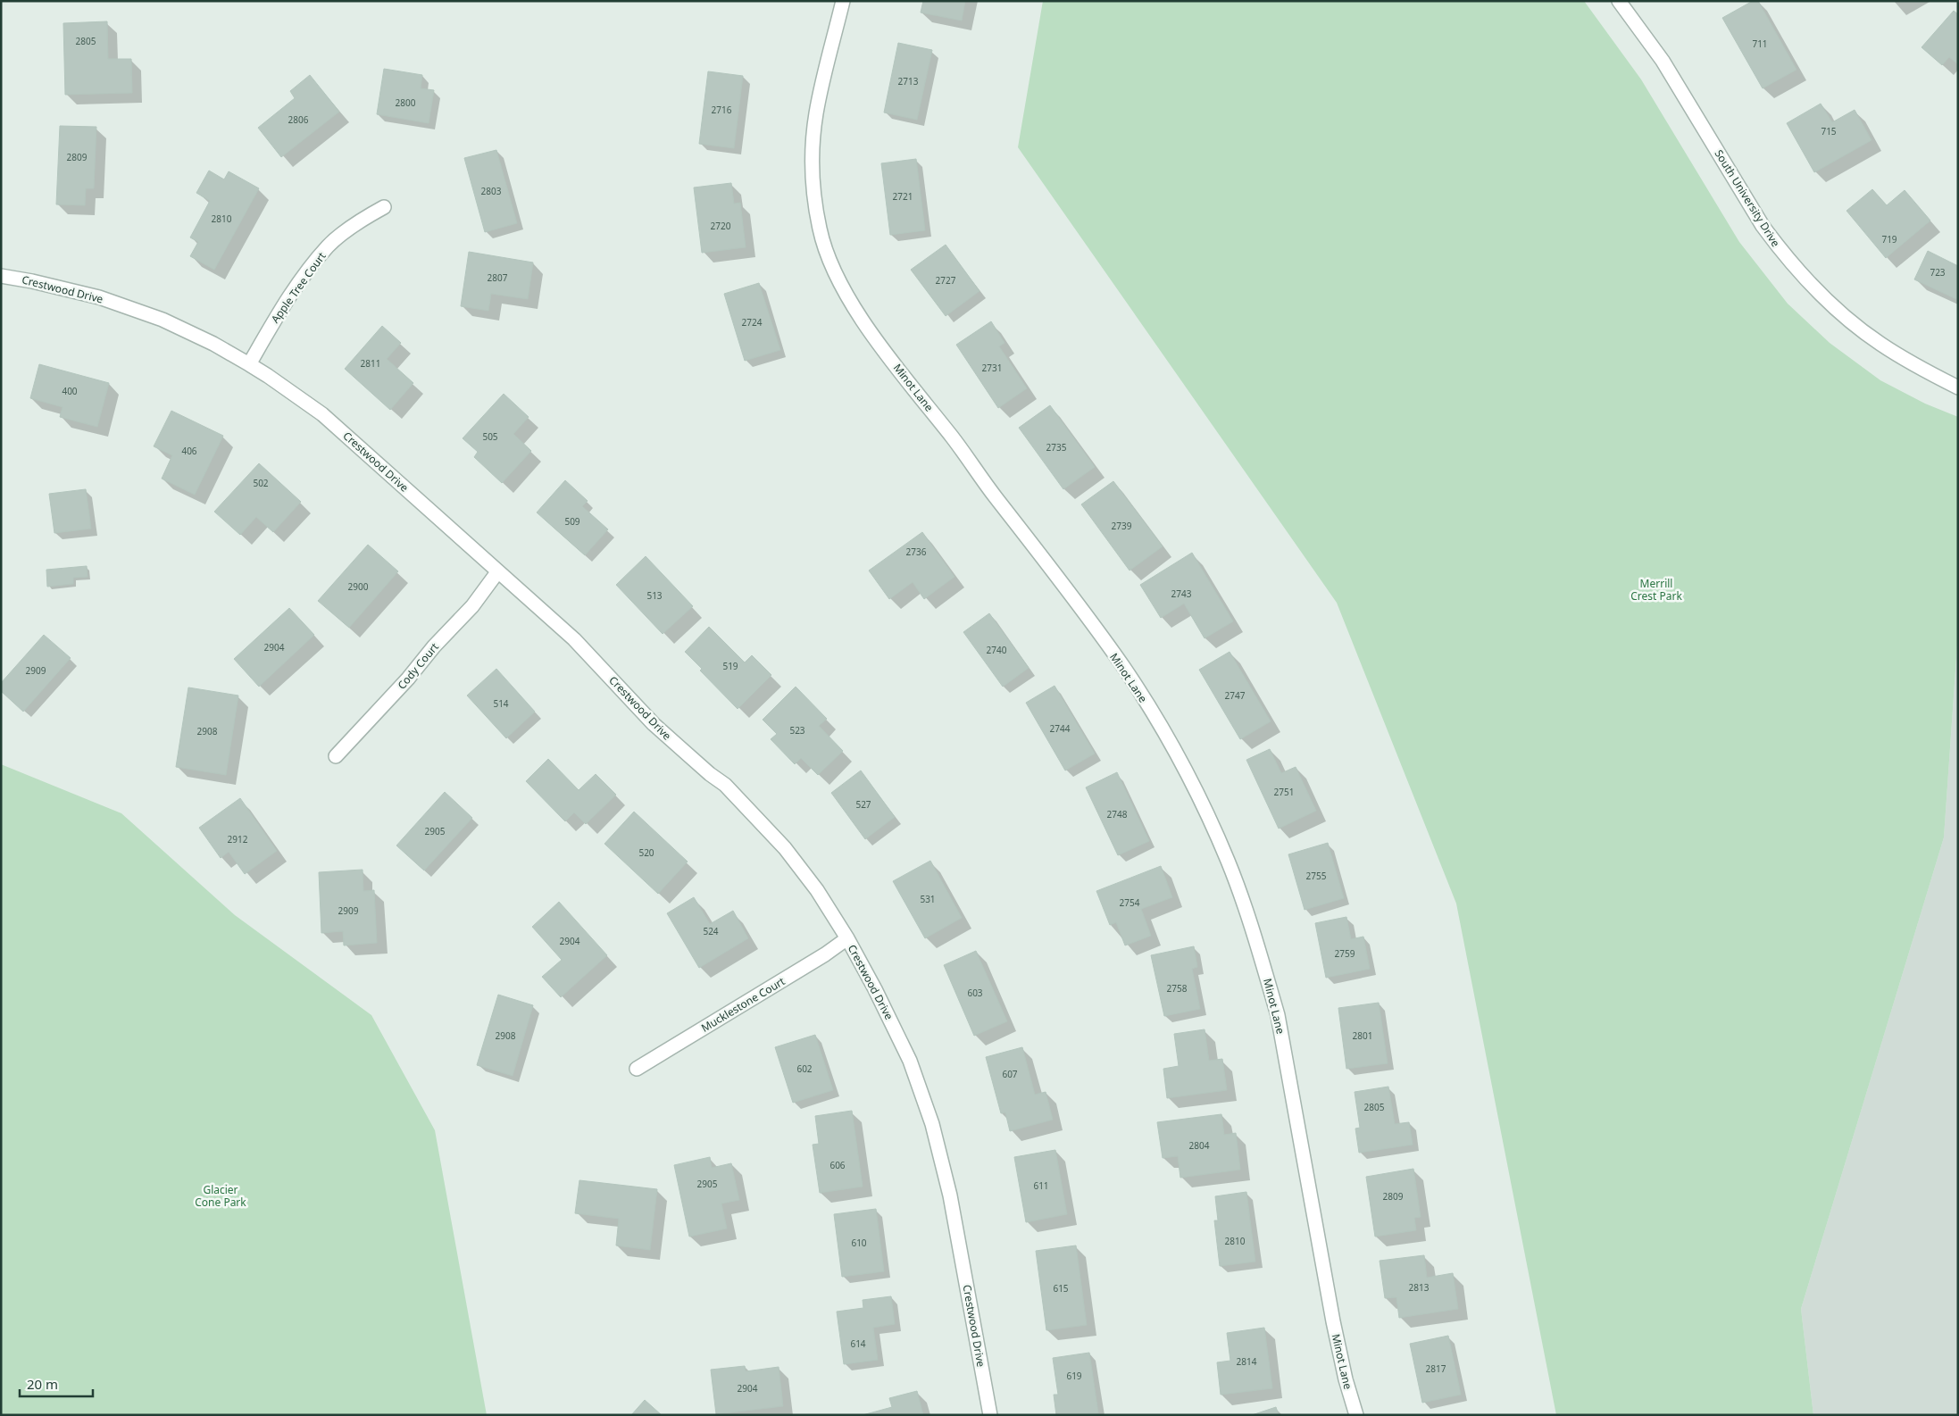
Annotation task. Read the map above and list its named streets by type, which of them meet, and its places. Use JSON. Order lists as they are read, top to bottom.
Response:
{
  "streets": {
    "street": [
      "South University Drive",
      "Apple Tree Court",
      "Crestwood Drive",
      "Minot Lane",
      "Cody Court",
      "Mucklestone Court"
    ]
  },
  "crossings": [
    ["Apple Tree Court", "Crestwood Drive"],
    ["Crestwood Drive", "Cody Court"],
    ["Crestwood Drive", "Mucklestone Court"]
  ],
  "parks": ["Merrill Crest Park", "Glacier Cone Park"],
  "house_numbers": [
    "2805",
    "711",
    "2713",
    "2800",
    "2716",
    "2806",
    "715",
    "2809",
    "2803",
    "2721",
    "2810",
    "2720",
    "719",
    "723",
    "2807",
    "2727",
    "2724",
    "2811",
    "2731",
    "400",
    "505",
    "2735",
    "406",
    "502",
    "509",
    "2739",
    "2736",
    "2900",
    "2743",
    "513",
    "2904",
    "2740",
    "519",
    "2909",
    "2747",
    "514",
    "2744",
    "523",
    "2908",
    "2751",
    "527",
    "2748",
    "2905",
    "2912",
    "520",
    "2755",
    "531",
    "2754",
    "2909",
    "524",
    "2904",
    "2759",
    "2758",
    "603",
    "2908",
    "2801",
    "602",
    "607",
    "2805",
    "2804",
    "606",
    "2905",
    "611",
    "2809",
    "2810",
    "610",
    "2813",
    "615",
    "614",
    "2814",
    "2817",
    "619",
    "2904"
  ],
  "scale_bar": "20 m"
}
